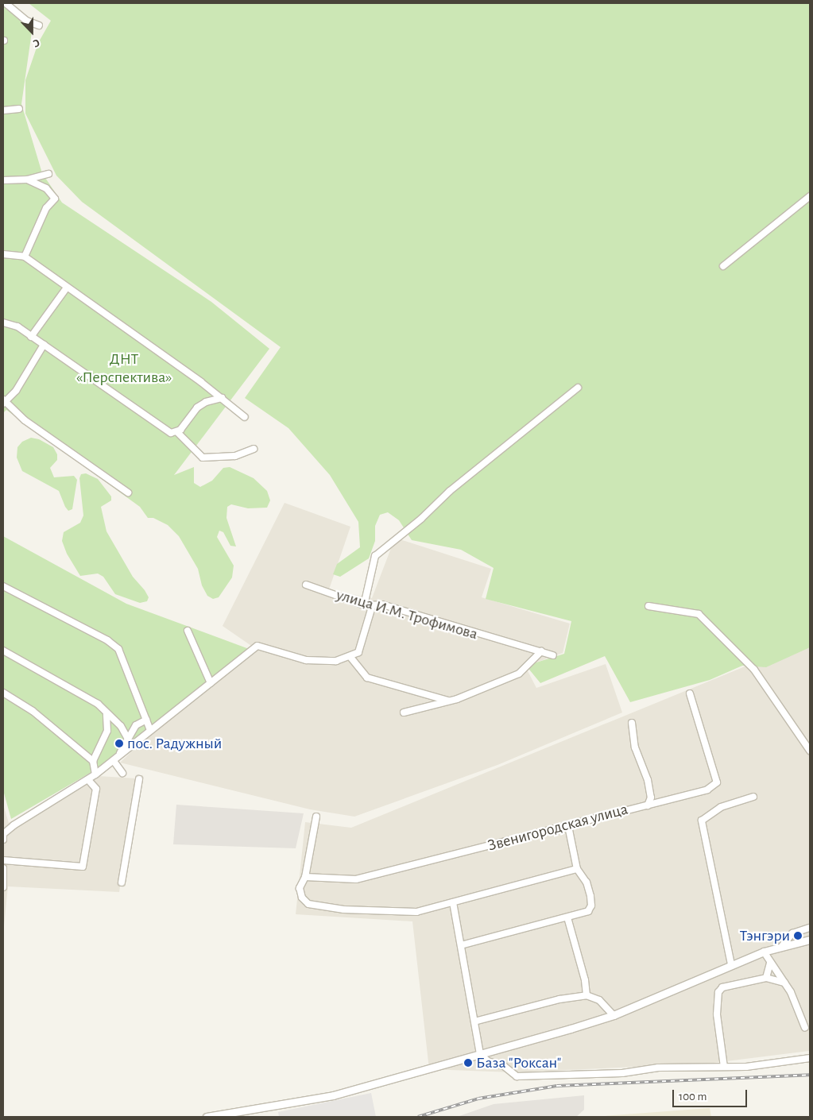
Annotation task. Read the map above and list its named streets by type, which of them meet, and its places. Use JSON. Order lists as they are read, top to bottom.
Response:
{
  "streets": {
    "street": ["улица И.М. Трофимова", "Звенигородская улица"]
  },
  "parks": ["ДНТ «Перспектива»"],
  "places": ["пос. Радужный", "Тэнгэри", "База \"Роксан\""],
  "scale_bar": "100 m",
  "north": "bottom"
}
